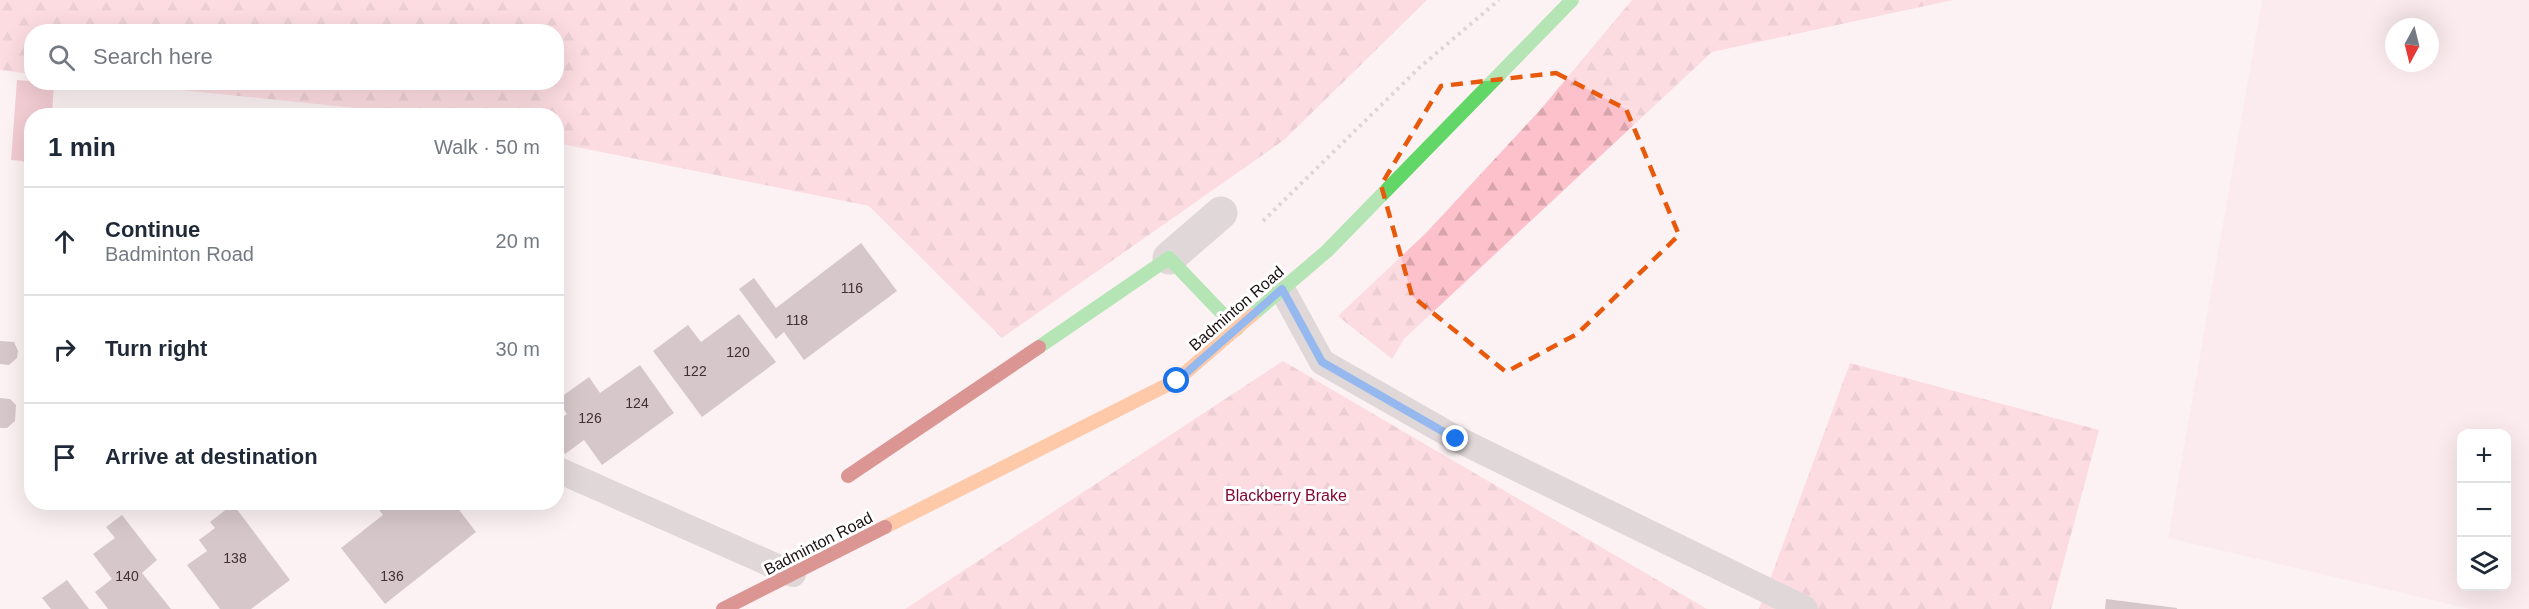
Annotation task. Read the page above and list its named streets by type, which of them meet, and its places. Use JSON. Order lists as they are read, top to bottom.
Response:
{
  "streets": {
    "main road": ["Badminton Road"]
  },
  "parks": ["Blackberry Brake"],
  "house_numbers": [
    "116",
    "118",
    "120",
    "122",
    "124",
    "126",
    "138",
    "140",
    "136"
  ],
  "north": "bottom",
  "page": {
    "search": "Search here",
    "heading": ["1 min", "Walk · 50 m"],
    "list": [
      ["Continue", "Badminton Road", "20 m"],
      ["Turn right", "30 m"],
      "Arrive at destination"
    ],
    "map_buttons": ["+", "−"]
  }
}
